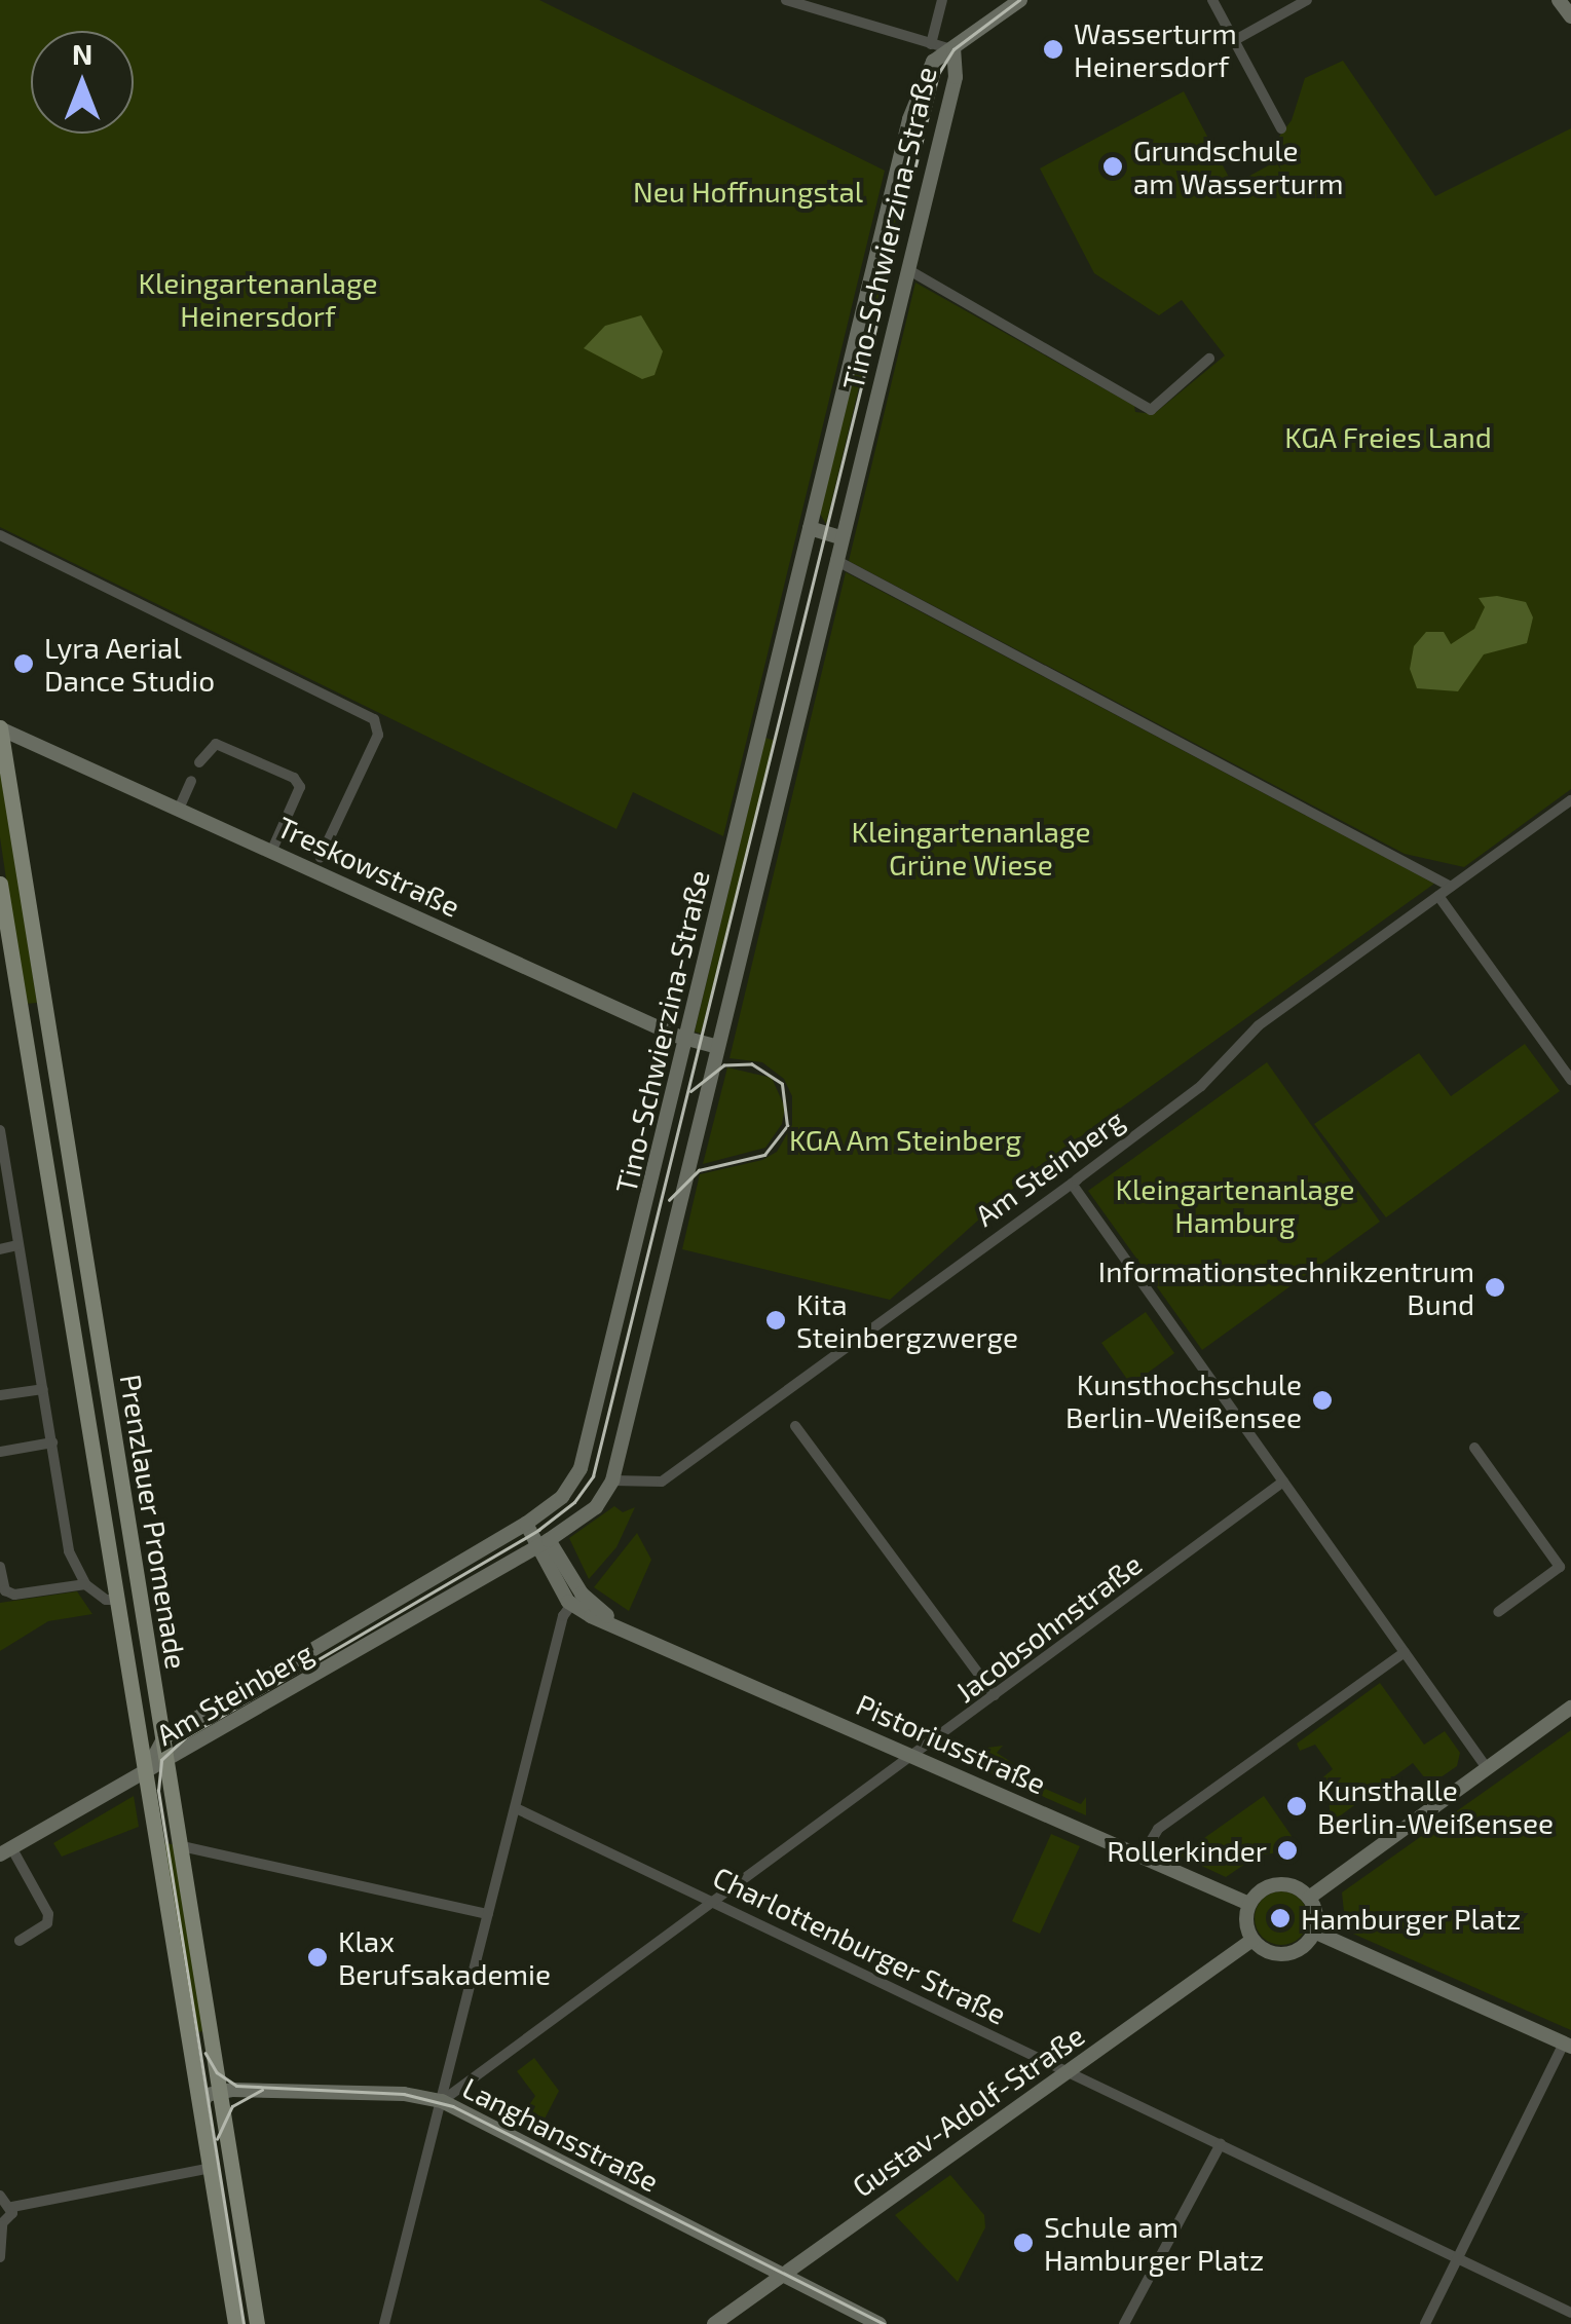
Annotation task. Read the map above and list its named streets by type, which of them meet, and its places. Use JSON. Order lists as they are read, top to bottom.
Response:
{
  "streets": {
    "main road": [
      "Tino-Schwierzina-Straße",
      "Treskowstraße",
      "Am Steinberg",
      "Prenzlauer Promenade",
      "Pistoriusstraße",
      "Gustav-Adolf-Straße",
      "Langhansstraße"
    ],
    "street": ["Jacobsohnstraße", "Charlottenburger Straße"]
  },
  "crossings": [
    ["Tino-Schwierzina-Straße", "Treskowstraße"],
    ["Tino-Schwierzina-Straße", "Am Steinberg"],
    ["Tino-Schwierzina-Straße", "Pistoriusstraße"],
    ["Treskowstraße", "Prenzlauer Promenade"],
    ["Am Steinberg", "Prenzlauer Promenade"],
    ["Am Steinberg", "Pistoriusstraße"],
    ["Prenzlauer Promenade", "Langhansstraße"],
    ["Jacobsohnstraße", "Pistoriusstraße"],
    ["Jacobsohnstraße", "Charlottenburger Straße"],
    ["Jacobsohnstraße", "Langhansstraße"],
    ["Pistoriusstraße", "Gustav-Adolf-Straße"],
    ["Charlottenburger Straße", "Gustav-Adolf-Straße"],
    ["Gustav-Adolf-Straße", "Langhansstraße"]
  ],
  "parks": [
    "Neu Hoffnungstal",
    "Kleingartenanlage Heinersdorf",
    "KGA Freies Land",
    "Kleingartenanlage Grüne Wiese",
    "KGA Am Steinberg",
    "Kleingartenanlage Hamburg"
  ],
  "places": [
    "Wasserturm Heinersdorf",
    "Grundschule am Wasserturm",
    "Lyra Aerial Dance Studio",
    "Informationstechnikzentrum Bund",
    "Kita Steinbergzwerge",
    "Kunsthochschule Berlin-Weißensee",
    "Kunsthalle Berlin-Weißensee",
    "Rollerkinder",
    "Hamburger Platz",
    "Klax Berufsakademie",
    "Schule am Hamburger Platz"
  ],
  "north": "top"
}
